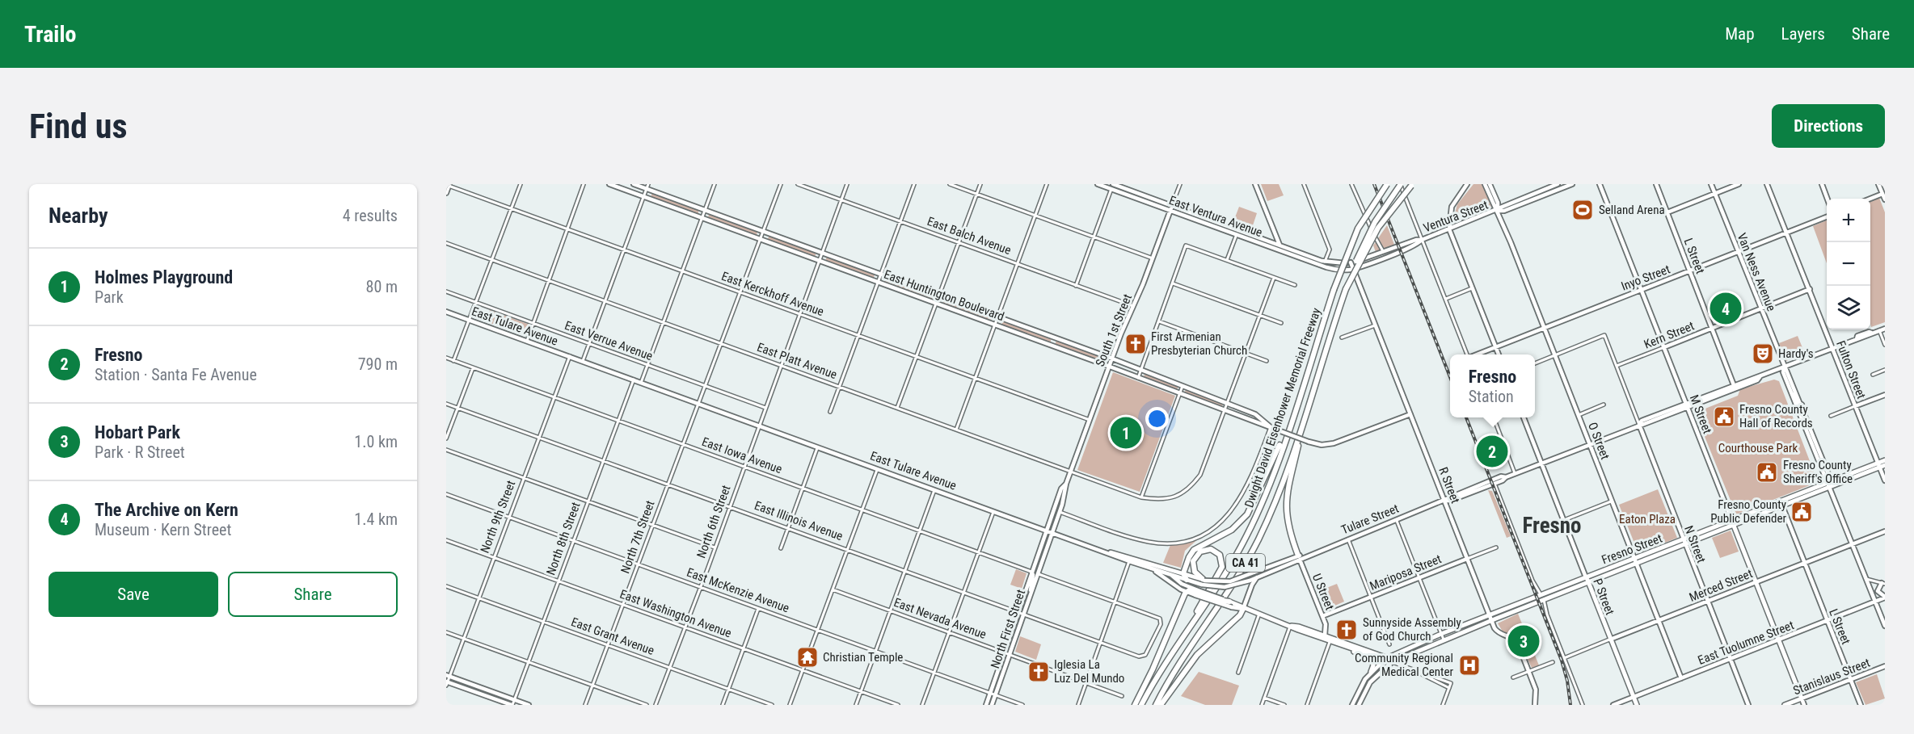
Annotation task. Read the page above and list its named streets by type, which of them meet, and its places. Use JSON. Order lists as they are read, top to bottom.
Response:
{
  "streets": {
    "highway": ["Dwight David Eisenhower Memorial Freeway", "CA 41"],
    "main road": [
      "East Ventura Avenue",
      "Ventura Street",
      "L Street",
      "Van Ness Avenue",
      "Inyo Street",
      "East Huntington Boulevard",
      "East Tulare Avenue",
      "South 1st Street",
      "Kern Street",
      "Fulton Street",
      "M Street",
      "O Street",
      "R Street",
      "Tulare Street",
      "N Street",
      "Fresno Street",
      "Mariposa Street",
      "Merced Street",
      "U Street",
      "P Street",
      "North First Street",
      "East Tuolumne Street",
      "Stanislaus Street"
    ],
    "street": [
      "East Balch Avenue",
      "East Kerckhoff Avenue",
      "East Verrue Avenue",
      "East Platt Avenue",
      "East Iowa Avenue",
      "North 9th Street",
      "East Illinois Avenue",
      "North 6th Street",
      "North 7th Street",
      "North 8th Street",
      "East McKenzie Avenue",
      "East Washington Avenue",
      "East Nevada Avenue",
      "East Grant Avenue"
    ]
  },
  "crossings": [
    ["East Ventura Avenue", "Ventura Street"],
    ["East Ventura Avenue", "South 1st Street"],
    ["Ventura Street", "O Street"],
    ["Ventura Street", "R Street"],
    ["East Balch Avenue", "South 1st Street"],
    ["East Balch Avenue", "North 6th Street"],
    ["L Street", "Inyo Street"],
    ["L Street", "Kern Street"],
    ["L Street", "Tulare Street"],
    ["L Street", "Fresno Street"],
    ["L Street", "Merced Street"],
    ["L Street", "East Tuolumne Street"],
    ["L Street", "Stanislaus Street"],
    ["Van Ness Avenue", "Inyo Street"],
    ["Van Ness Avenue", "Kern Street"],
    ["Van Ness Avenue", "Tulare Street"],
    ["Van Ness Avenue", "Fresno Street"],
    ["Van Ness Avenue", "Merced Street"],
    ["Van Ness Avenue", "East Tuolumne Street"],
    ["Inyo Street", "Fulton Street"],
    ["Inyo Street", "M Street"],
    ["Inyo Street", "O Street"],
    ["East Kerckhoff Avenue", "South 1st Street"],
    ["East Kerckhoff Avenue", "North 6th Street"],
    ["East Kerckhoff Avenue", "North 7th Street"],
    ["East Huntington Boulevard", "South 1st Street"],
    ["East Huntington Boulevard", "East Platt Avenue"],
    ["East Huntington Boulevard", "R Street"],
    ["East Huntington Boulevard", "North 6th Street"],
    ["East Huntington Boulevard", "North 7th Street"],
    ["East Tulare Avenue", "South 1st Street"],
    ["East Tulare Avenue", "North 9th Street"],
    ["East Tulare Avenue", "Tulare Street"],
    ["East Tulare Avenue", "North 6th Street"],
    ["East Tulare Avenue", "North 7th Street"],
    ["East Tulare Avenue", "North 8th Street"],
    ["East Tulare Avenue", "North First Street"],
    ["South 1st Street", "East Platt Avenue"],
    ["South 1st Street", "North First Street"],
    ["Kern Street", "Fulton Street"],
    ["Kern Street", "M Street"],
    ["Kern Street", "N Street"],
    ["East Verrue Avenue", "North 6th Street"],
    ["East Verrue Avenue", "North 7th Street"],
    ["East Platt Avenue", "North 6th Street"],
    ["East Platt Avenue", "North 7th Street"],
    ["Fulton Street", "Tulare Street"],
    ["Fulton Street", "Fresno Street"],
    ["Dwight David Eisenhower Memorial Freeway", "CA 41"],
    ["M Street", "Tulare Street"],
    ["M Street", "Fresno Street"],
    ["M Street", "Merced Street"],
    ["M Street", "East Tuolumne Street"],
    ["M Street", "Stanislaus Street"],
    ["O Street", "Tulare Street"],
    ["O Street", "N Street"],
    ["O Street", "Fresno Street"],
    ["O Street", "Merced Street"],
    ["O Street", "East Tuolumne Street"],
    ["East Iowa Avenue", "North 9th Street"],
    ["East Iowa Avenue", "North 6th Street"],
    ["East Iowa Avenue", "North 7th Street"],
    ["East Iowa Avenue", "North 8th Street"],
    ["East Iowa Avenue", "North First Street"],
    ["R Street", "Tulare Street"],
    ["R Street", "Fresno Street"],
    ["R Street", "Mariposa Street"],
    ["North 9th Street", "East Illinois Avenue"],
    ["North 9th Street", "East McKenzie Avenue"],
    ["North 9th Street", "East Washington Avenue"],
    ["North 9th Street", "East Grant Avenue"],
    ["Tulare Street", "N Street"],
    ["Tulare Street", "U Street"],
    ["Tulare Street", "P Street"],
    ["East Illinois Avenue", "North 6th Street"],
    ["East Illinois Avenue", "North 7th Street"],
    ["East Illinois Avenue", "North 8th Street"],
    ["East Illinois Avenue", "North First Street"],
    ["North 6th Street", "East McKenzie Avenue"],
    ["North 6th Street", "East Washington Avenue"],
    ["North 6th Street", "East Grant Avenue"],
    ["North 7th Street", "East McKenzie Avenue"],
    ["North 7th Street", "East Washington Avenue"],
    ["North 7th Street", "East Grant Avenue"],
    ["North 8th Street", "East McKenzie Avenue"],
    ["North 8th Street", "East Washington Avenue"],
    ["North 8th Street", "East Grant Avenue"],
    ["N Street", "Fresno Street"],
    ["N Street", "Merced Street"],
    ["N Street", "East Tuolumne Street"],
    ["Fresno Street", "P Street"],
    ["Mariposa Street", "U Street"],
    ["Merced Street", "P Street"],
    ["East McKenzie Avenue", "North First Street"],
    ["P Street", "East Tuolumne Street"],
    ["East Nevada Avenue", "North First Street"]
  ],
  "districts": ["Fresno"],
  "parks": ["Courthouse Park", "Eaton Plaza"],
  "places": {
    "sports": ["Selland Arena"],
    "church": ["First Armenian Presbyterian Church", "Sunnyside Assembly of God Church", "Iglesia La Luz Del Mundo"],
    "theatre": ["Hardy's"],
    "public building": ["Fresno County Hall of Records", "Fresno County Sheriff's Office", "Fresno County Public Defender"],
    "temple": ["Christian Temple"],
    "hospital": ["Community Regional Medical Center"]
  },
  "page": {
    "header": "Trailo",
    "nav": ["Map", "Layers", "Share"],
    "buttons": [
      "Directions",
      ["Save", "Share"]
    ],
    "title": "Find us",
    "heading": ["Nearby", "4 results"],
    "map_buttons": ["+", "−"],
    "list": [
      {
        "mark": "1",
        "name": "Holmes Playground",
        "note": "Park",
        "value": "80 m"
      },
      {
        "mark": "2",
        "name": "Fresno",
        "note": "Station · Santa Fe Avenue",
        "value": "790 m"
      },
      {
        "mark": "3",
        "name": "Hobart Park",
        "note": "Park · R Street",
        "value": "1.0 km"
      },
      {
        "mark": "4",
        "name": "The Archive on Kern",
        "note": "Museum · Kern Street",
        "value": "1.4 km"
      }
    ],
    "pins": [
      "4",
      "1",
      "2",
      "3"
    ],
    "popup": ["Fresno", "Station"]
  }
}
